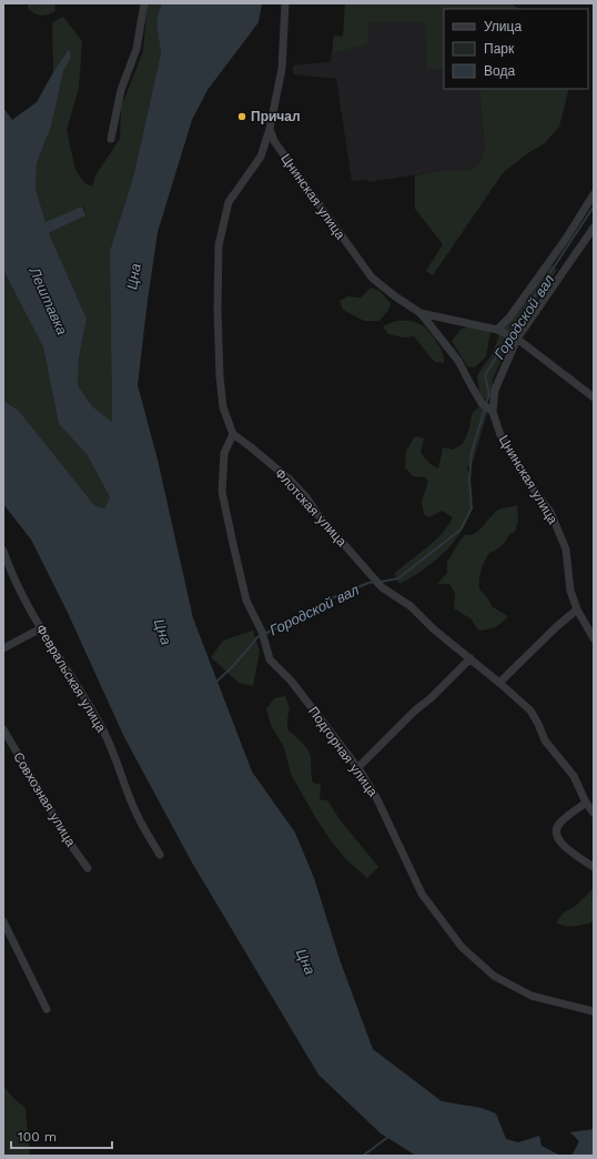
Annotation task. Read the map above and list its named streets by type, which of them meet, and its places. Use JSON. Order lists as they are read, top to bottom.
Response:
{
  "streets": {
    "street": [
      "Цнинская улица",
      "Флотская улица",
      "Февральская улица",
      "Подгорная улица",
      "Совхозная улица"
    ]
  },
  "crossings": [
    ["Флотская улица", "Подгорная улица"]
  ],
  "water": ["Цна", "Лештавка", "Городской вал"],
  "places": ["Причал"],
  "legend": ["Улица", "Парк", "Вода"],
  "scale_bar": "100 m"
}
